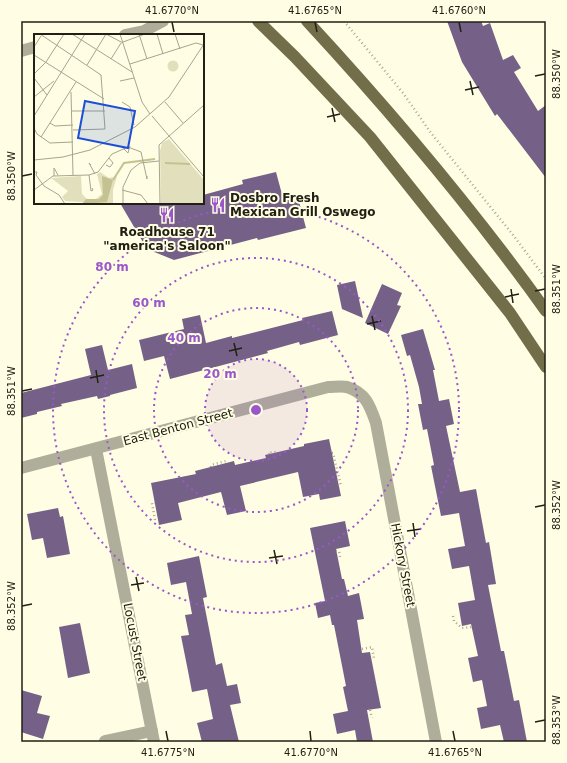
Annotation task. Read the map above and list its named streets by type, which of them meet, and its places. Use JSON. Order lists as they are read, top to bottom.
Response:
{
  "streets": {
    "street": ["East Benton Street", "Hickory Street", "Locust Street"]
  },
  "crossings": [
    ["East Benton Street", "Hickory Street"],
    ["East Benton Street", "Locust Street"]
  ],
  "places": {
    "restaurant": ["Dosbro Fresh Mexican Grill Oswego", "Roadhouse 71 \"america's Saloon\""]
  },
  "coordinates": [
    "41.6770°N",
    "41.6765°N",
    "41.6760°N",
    "88.350°W",
    "88.351°W",
    "88.352°W",
    "88.353°W",
    "41.6775°N"
  ],
  "rings": [
    "80 m",
    "60 m",
    "40 m",
    "20 m"
  ]
}
